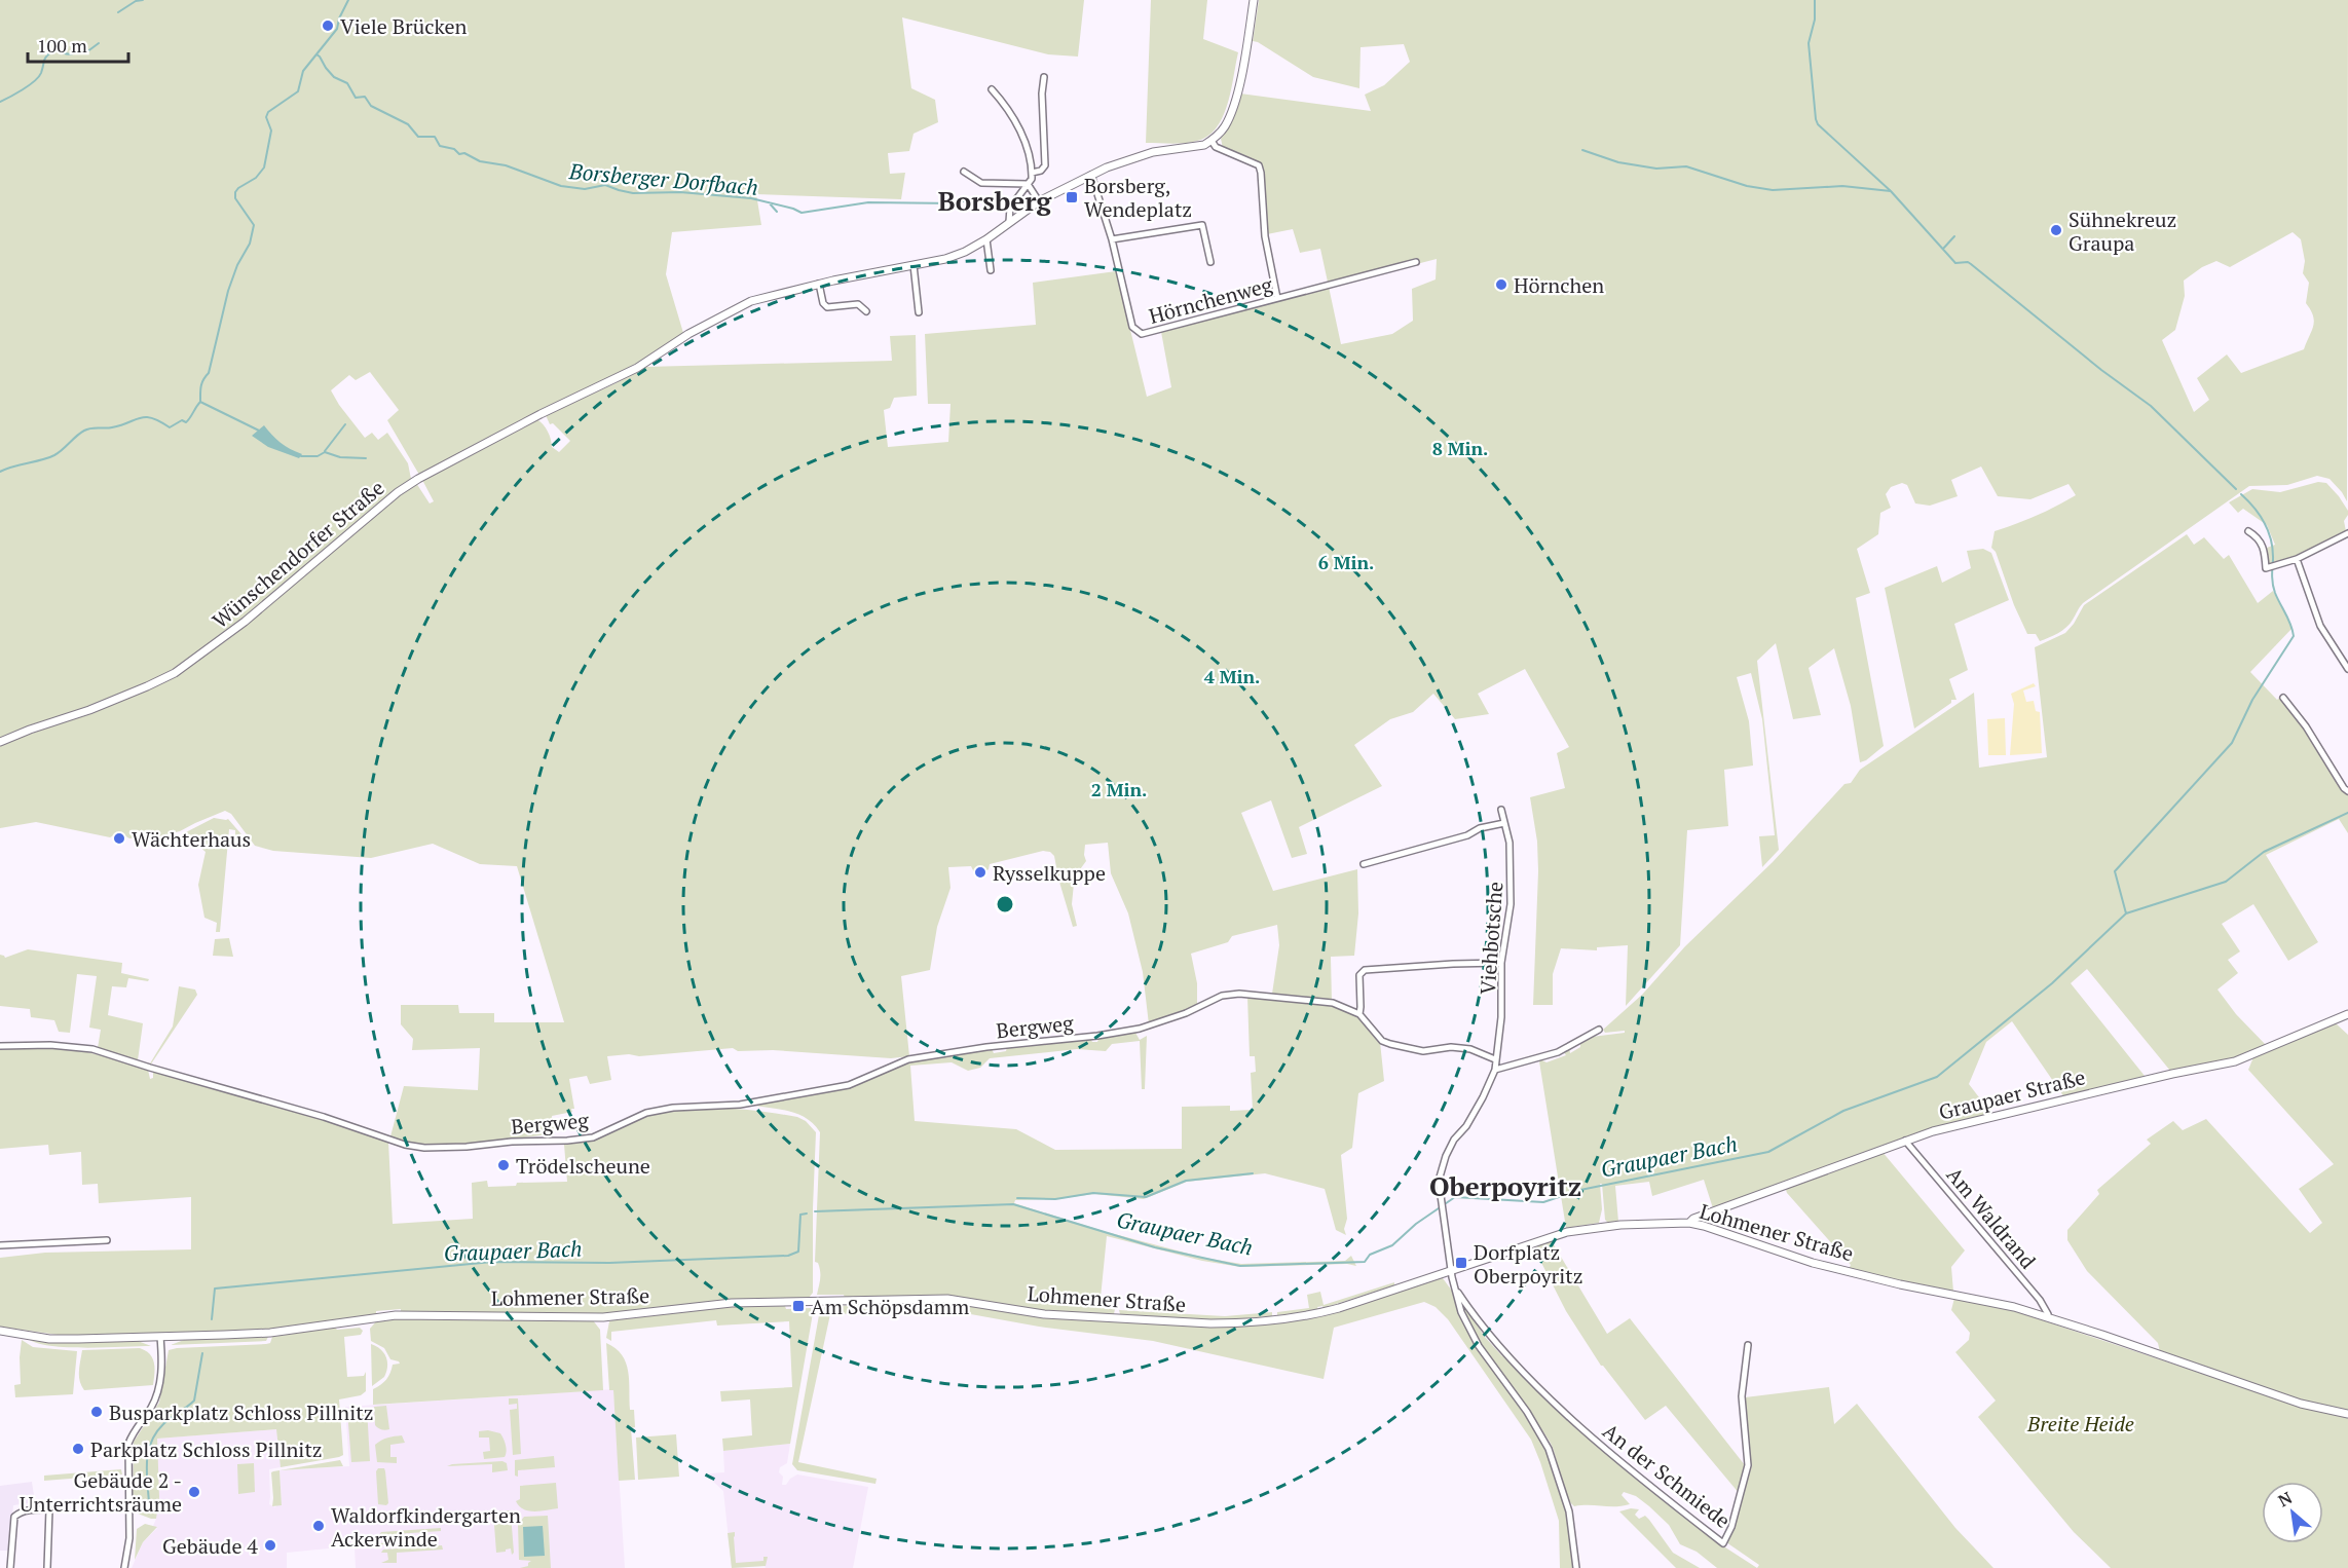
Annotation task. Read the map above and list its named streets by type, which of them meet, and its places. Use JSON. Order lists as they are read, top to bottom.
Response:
{
  "streets": {
    "main road": ["Wünschendorfer Straße", "Graupaer Straße", "Lohmener Straße"],
    "street": [
      "Hörnchenweg",
      "Viehbotsche",
      "Bergweg",
      "Am Waldrand",
      "An der Schmiede"
    ]
  },
  "crossings": [
    ["Hörnchenweg", "Wünschendorfer Straße"],
    ["Graupaer Straße", "Am Waldrand"],
    ["Graupaer Straße", "Lohmener Straße"],
    ["Am Waldrand", "Lohmener Straße"]
  ],
  "districts": ["Borsberg", "Oberpoyritz"],
  "water": ["Borsberger Dorfbach", "Graupaer Bach"],
  "parks": ["Breite Heide"],
  "places": {
    "other": [
      "Viele Brücken",
      "Sühnekreuz Graupa",
      "Hörnchen",
      "Wächterhaus",
      "Rysselkuppe",
      "Trödelscheune",
      "Busparkplatz Schloss Pillnitz",
      "Parkplatz Schloss Pillnitz",
      "Gebäude 2 - Unterrichtsräume",
      "Waldorfkindergarten Ackerwinde",
      "Gebäude 4"
    ],
    "transit": ["Borsberg, Wendeplatz", "Dorfplatz Oberpoyritz", "Am Schöpsdamm"]
  },
  "scale_bar": "100 m",
  "north": "top left",
  "rings": [
    "8 Min.",
    "6 Min.",
    "4 Min.",
    "2 Min."
  ]
}
